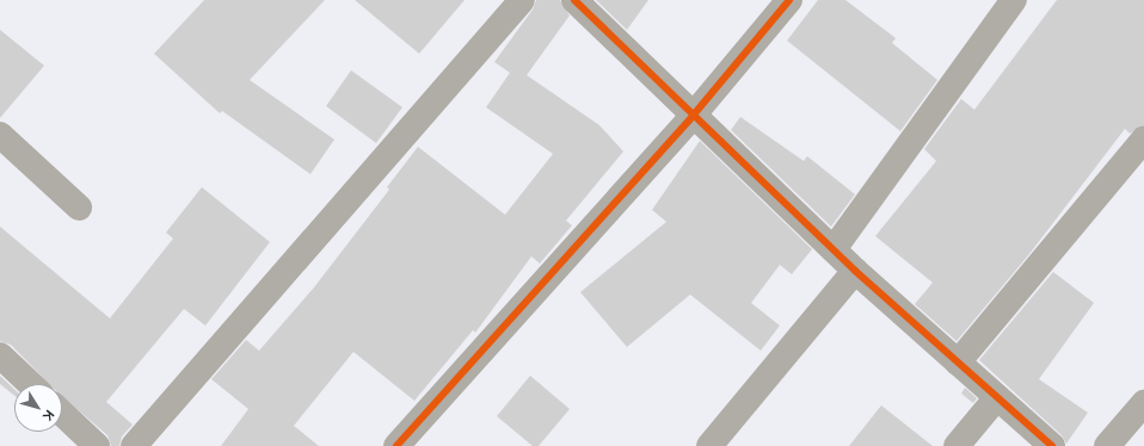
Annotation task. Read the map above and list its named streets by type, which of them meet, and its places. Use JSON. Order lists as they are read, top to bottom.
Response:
{
  "north": "bottom right"
}
